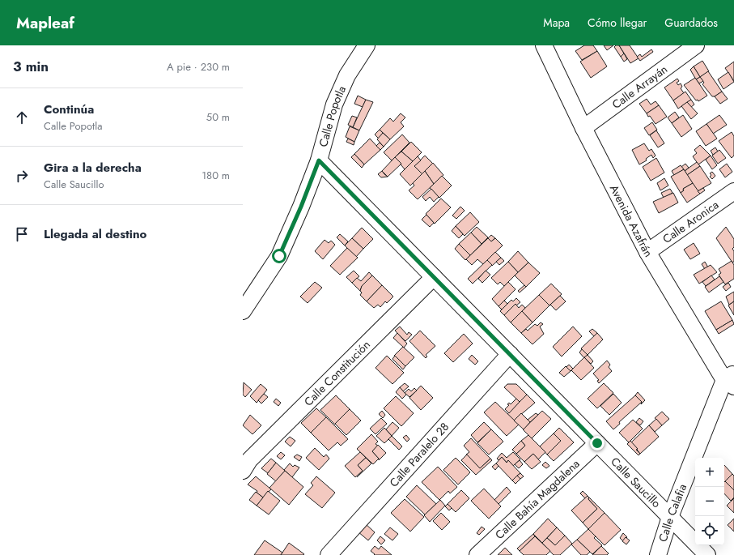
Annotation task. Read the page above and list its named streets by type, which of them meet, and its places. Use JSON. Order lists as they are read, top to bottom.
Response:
{
  "streets": {
    "street": [
      "Calle Arrayán",
      "Calle Popotla",
      "Avenida Azafrán",
      "Calle Aronica",
      "Calle Constitución",
      "Calle Paralelo 28",
      "Calle Saucillo",
      "Calle Bahía Magdalena",
      "Calle Calafia"
    ]
  },
  "crossings": [
    ["Calle Arrayán", "Avenida Azafrán"],
    ["Calle Popotla", "Calle Saucillo"],
    ["Avenida Azafrán", "Calle Aronica"],
    ["Avenida Azafrán", "Calle Calafia"],
    ["Calle Constitución", "Calle Saucillo"],
    ["Calle Paralelo 28", "Calle Saucillo"],
    ["Calle Saucillo", "Calle Bahía Magdalena"],
    ["Calle Saucillo", "Calle Calafia"]
  ],
  "page": {
    "header": "Mapleaf",
    "nav": ["Mapa", "Cómo llegar", "Guardados"],
    "heading": ["3 min", "A pie · 230 m"],
    "list": [
      ["Continúa", "Calle Popotla", "50 m"],
      ["Gira a la derecha", "Calle Saucillo", "180 m"],
      "Llegada al destino"
    ],
    "map_buttons": ["+", "−"]
  }
}
